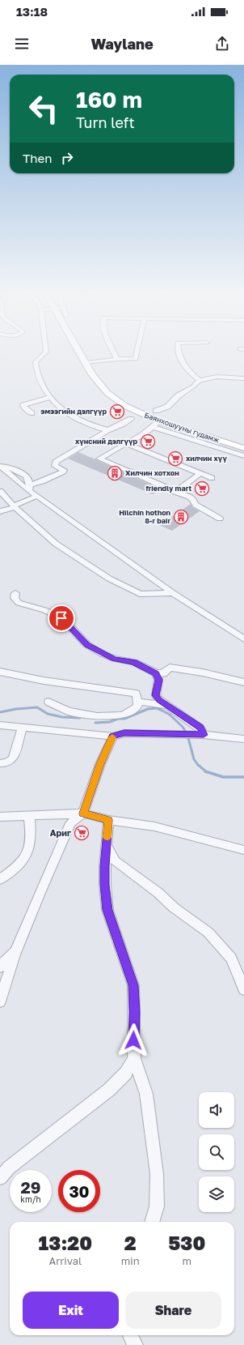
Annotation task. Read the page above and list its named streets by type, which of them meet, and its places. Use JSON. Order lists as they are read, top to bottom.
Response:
{
  "streets": {
    "main road": ["Баянхошууны гудамж"]
  },
  "places": {
    "supermarket": [
      "эмээгийн дэлгүүр",
      "хүнсний дэлгүүр",
      "хилчин хүү",
      "friendly mart",
      "Ариг"
    ],
    "building": ["Хилчин хотхон", "Hilchin hothon 8-r bair"]
  },
  "page": {
    "status": "13:18",
    "header": "Waylane",
    "turn": ["160 m", "Turn left"],
    "then": "Then",
    "speed": "29 km/h",
    "limit": "30",
    "eta": [
      "13:20",
      "Arrival",
      "2",
      "min",
      "530",
      "m"
    ],
    "buttons": ["Exit", "Share"]
  }
}
